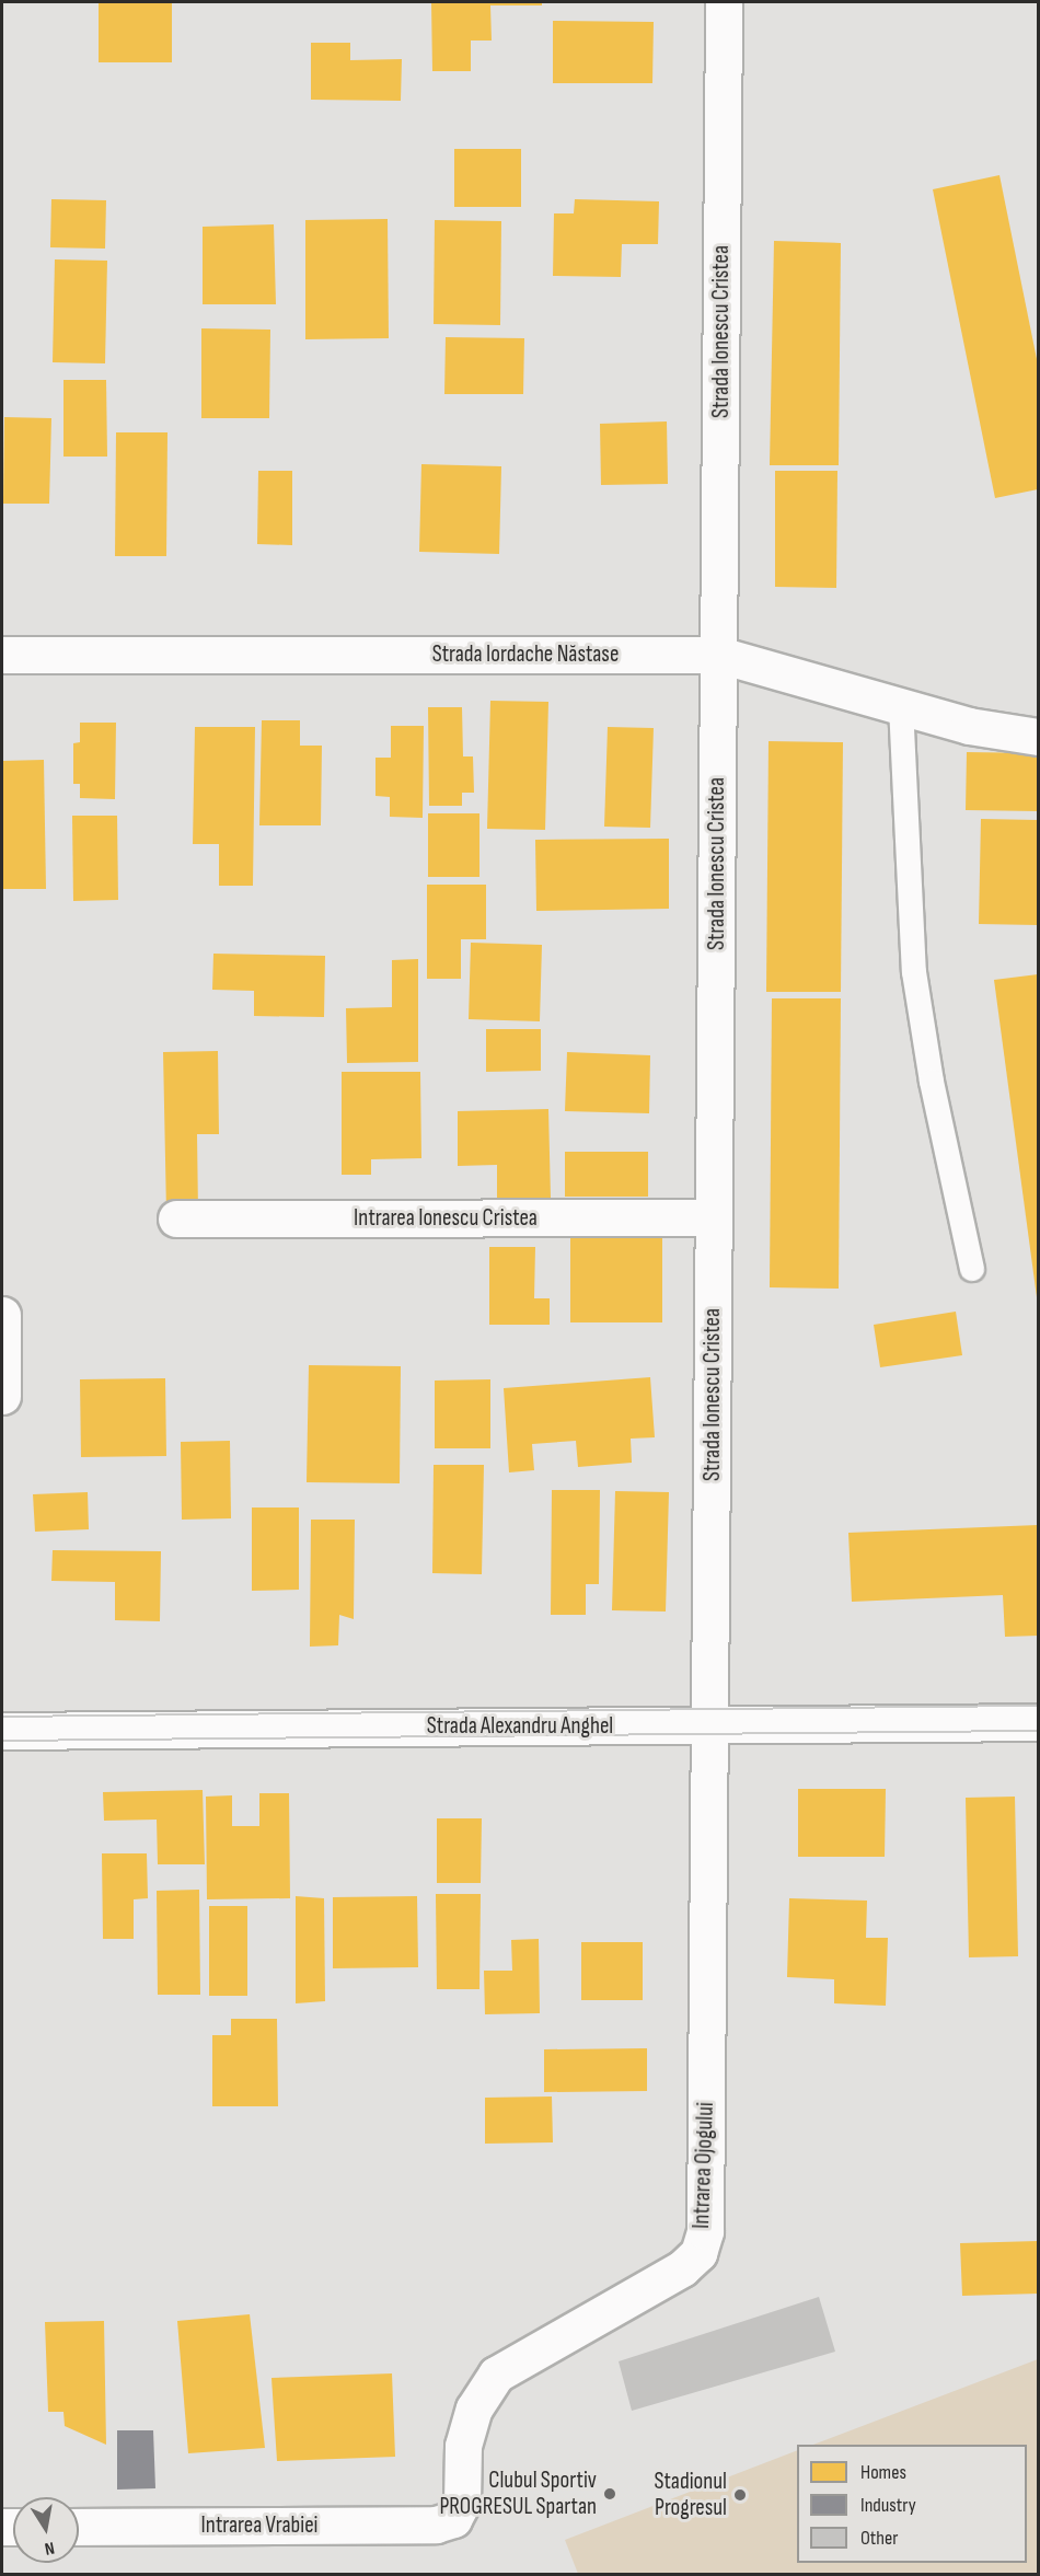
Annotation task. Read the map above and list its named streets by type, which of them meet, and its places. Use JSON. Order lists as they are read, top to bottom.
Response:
{
  "streets": {
    "street": [
      "Strada Ionescu Cristea",
      "Strada Iordache Năstase",
      "Intrarea Ionescu Cristea",
      "Strada Alexandru Anghel",
      "Intrarea Ojogului",
      "Intrarea Vrabiei"
    ]
  },
  "crossings": [
    ["Strada Ionescu Cristea", "Strada Iordache Năstase"],
    ["Strada Ionescu Cristea", "Intrarea Ionescu Cristea"],
    ["Strada Ionescu Cristea", "Strada Alexandru Anghel"],
    ["Strada Ionescu Cristea", "Intrarea Ojogului"],
    ["Strada Alexandru Anghel", "Intrarea Ojogului"],
    ["Intrarea Ojogului", "Intrarea Vrabiei"]
  ],
  "places": ["Clubul Sportiv PROGRESUL Spartan", "Stadionul Progresul"],
  "legend": ["Homes", "Industry", "Other"],
  "north": "bottom"
}
